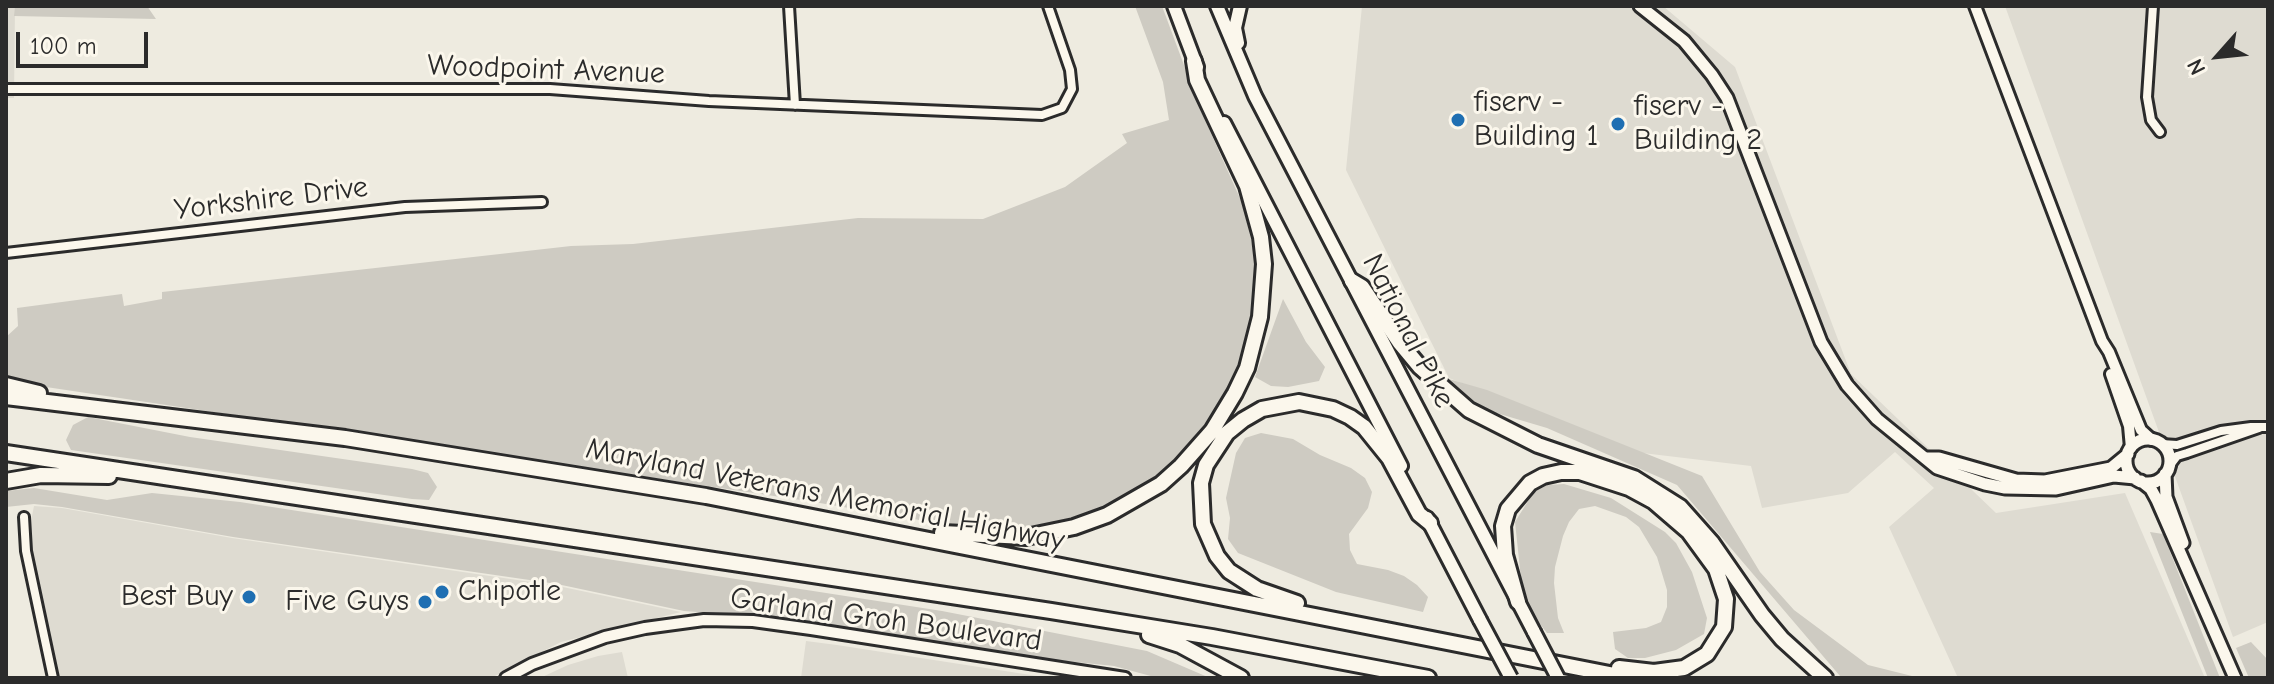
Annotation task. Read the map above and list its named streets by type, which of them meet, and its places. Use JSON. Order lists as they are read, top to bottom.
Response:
{
  "streets": {
    "highway": ["Maryland Veterans Memorial Highway"],
    "main road": ["National Pike"],
    "street": ["Woodpoint Avenue", "Yorkshire Drive", "Garland Groh Boulevard"]
  },
  "places": [
    "fiserv - Building 1",
    "fiserv - Building 2",
    "Chipotle",
    "Best Buy",
    "Five Guys"
  ],
  "scale_bar": "100 m",
  "north": "bottom left"
}
